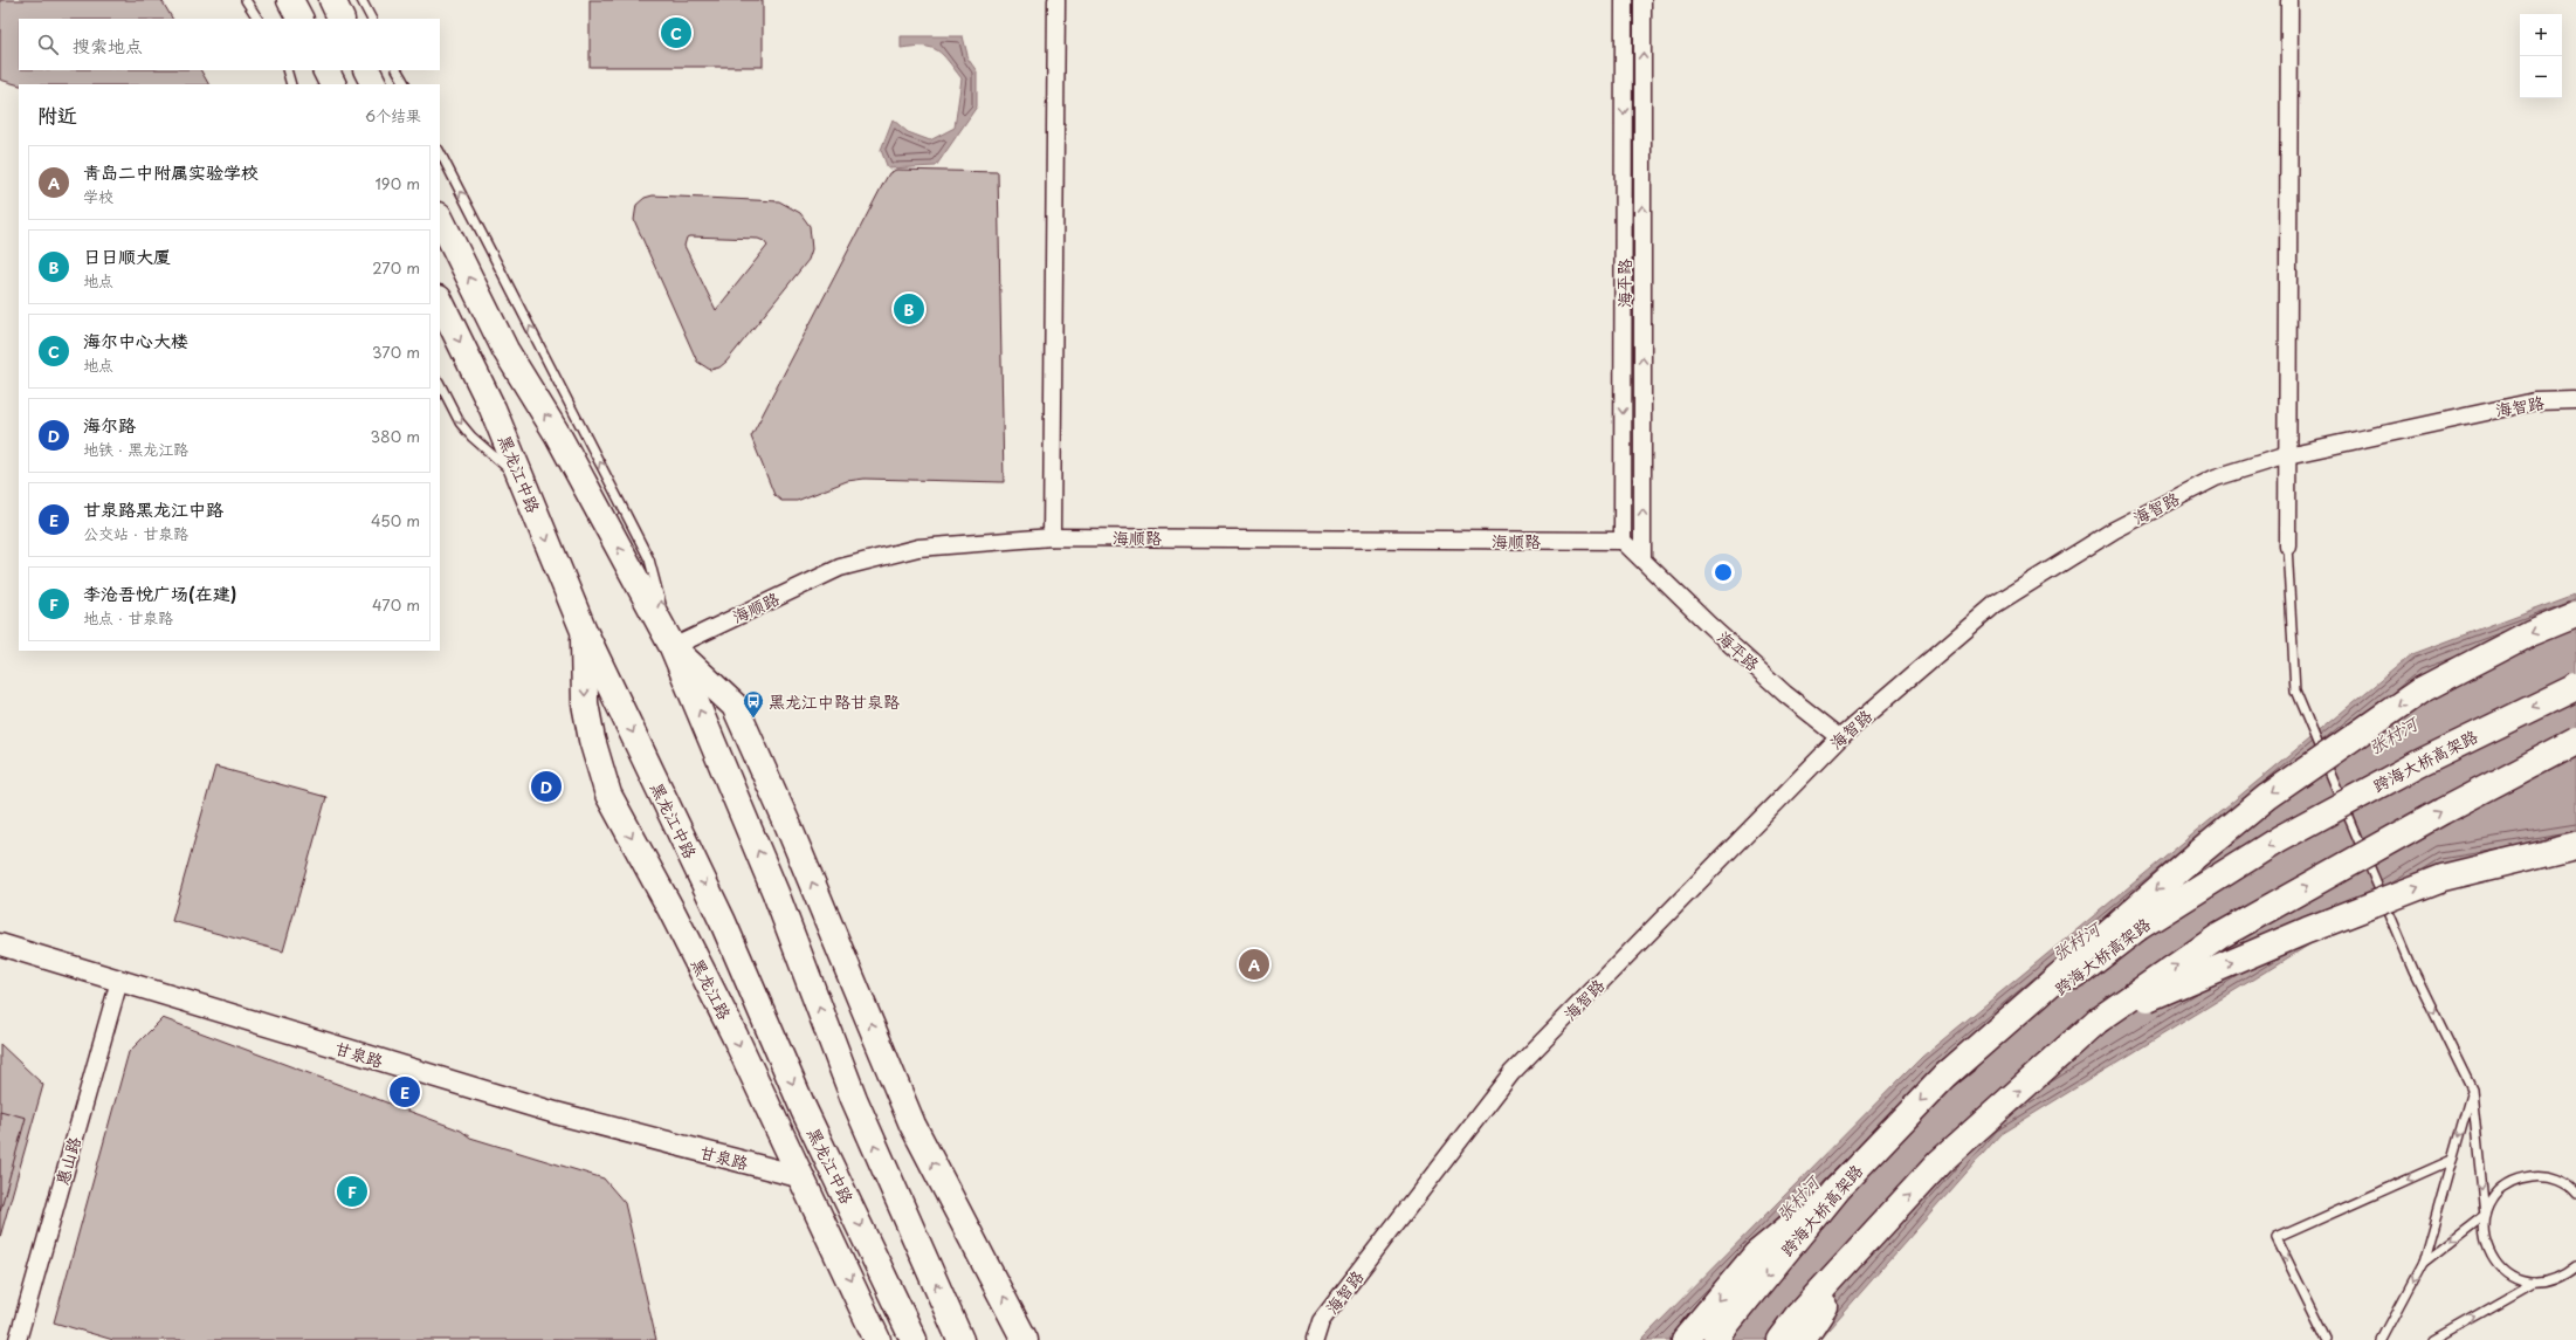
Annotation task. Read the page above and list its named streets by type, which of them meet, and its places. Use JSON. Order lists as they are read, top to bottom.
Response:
{
  "streets": {
    "highway": ["黑龙江中路", "跨海大桥高架路", "黑龙江路"],
    "street": [
      "海平路",
      "海智路",
      "海顺路",
      "甘泉路",
      "惠山路"
    ]
  },
  "crossings": [
    ["海平路", "海智路"],
    ["海平路", "海顺路"],
    ["黑龙江中路", "黑龙江路"],
    ["黑龙江路", "甘泉路"],
    ["甘泉路", "惠山路"]
  ],
  "water": ["张村河"],
  "places": {
    "bus stop": ["黑龙江中路甘泉路"]
  },
  "page": {
    "map_buttons": ["+", "−"],
    "pins": [
      "C",
      "B",
      "D",
      "A",
      "E",
      "F"
    ],
    "search": "搜索地点",
    "heading": ["附近", "6个结果"],
    "list": [
      {
        "mark": "A",
        "name": "青岛二中附属实验学校",
        "note": "学校",
        "value": "190 m"
      },
      {
        "mark": "B",
        "name": "日日顺大厦",
        "note": "地点",
        "value": "270 m"
      },
      {
        "mark": "C",
        "name": "海尔中心大楼",
        "note": "地点",
        "value": "370 m"
      },
      {
        "mark": "D",
        "name": "海尔路",
        "note": "地铁 · 黑龙江路",
        "value": "380 m"
      },
      {
        "mark": "E",
        "name": "甘泉路黑龙江中路",
        "note": "公交站 · 甘泉路",
        "value": "450 m"
      },
      {
        "mark": "F",
        "name": "李沧吾悦广场(在建)",
        "note": "地点 · 甘泉路",
        "value": "470 m"
      }
    ]
  }
}
